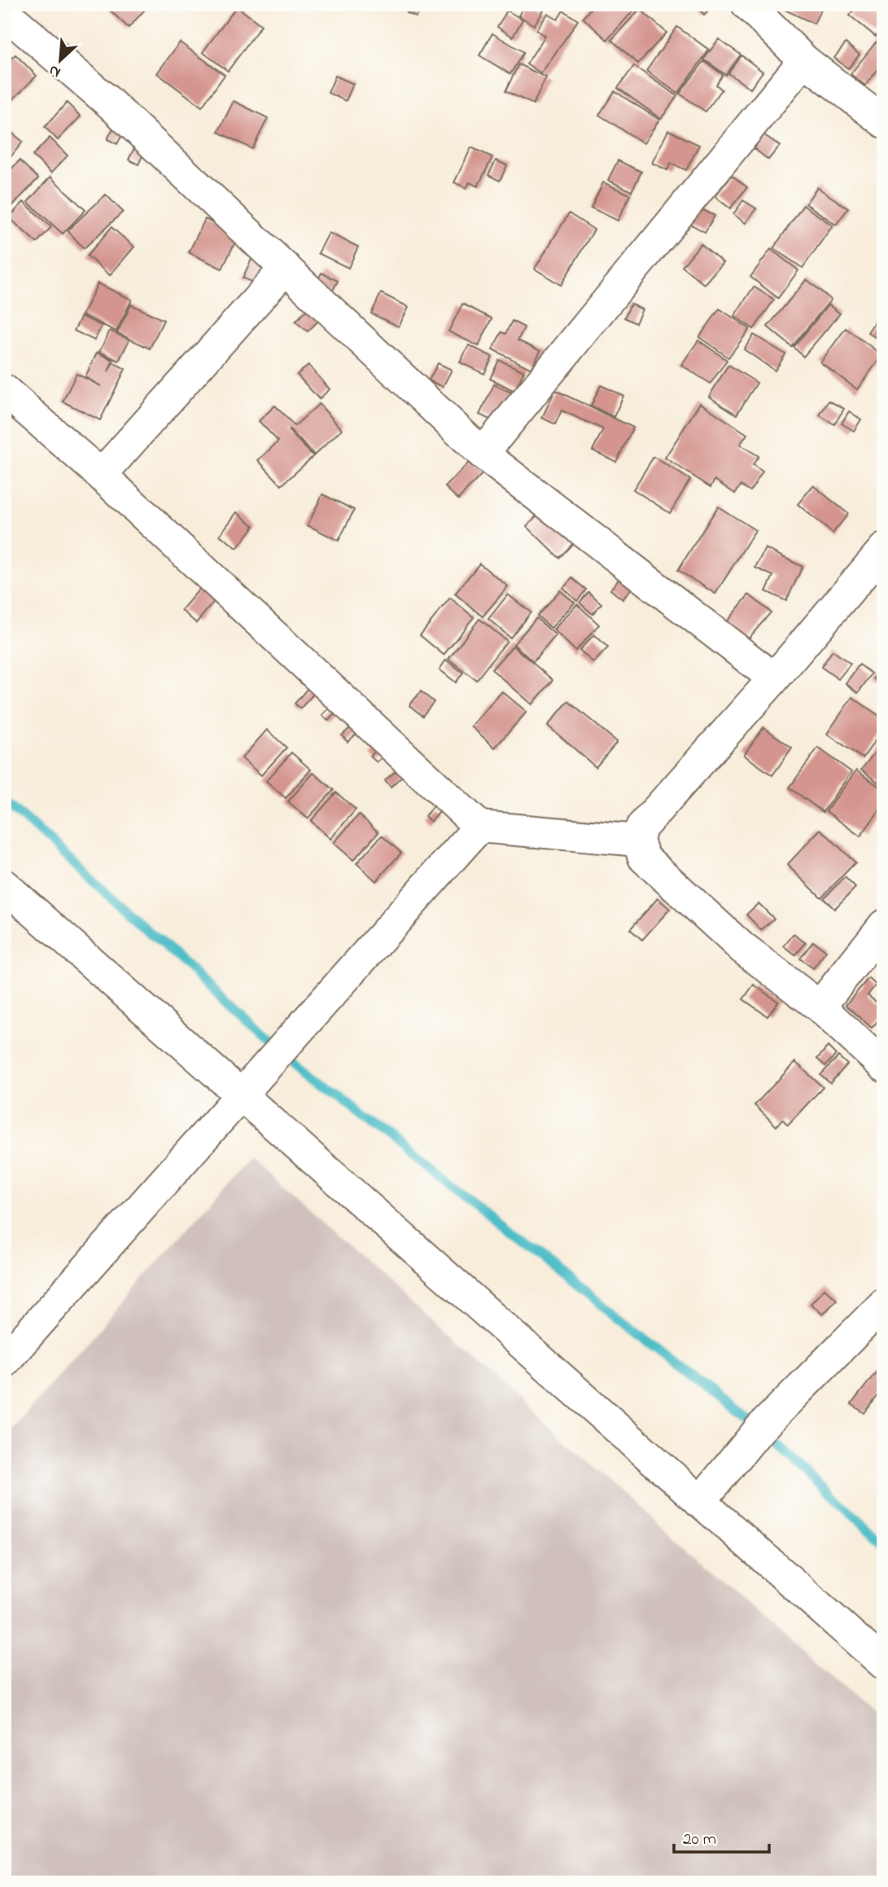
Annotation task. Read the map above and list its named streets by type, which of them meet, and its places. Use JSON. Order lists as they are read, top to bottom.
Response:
{
  "scale_bar": "20 m",
  "north": "bottom left"
}
